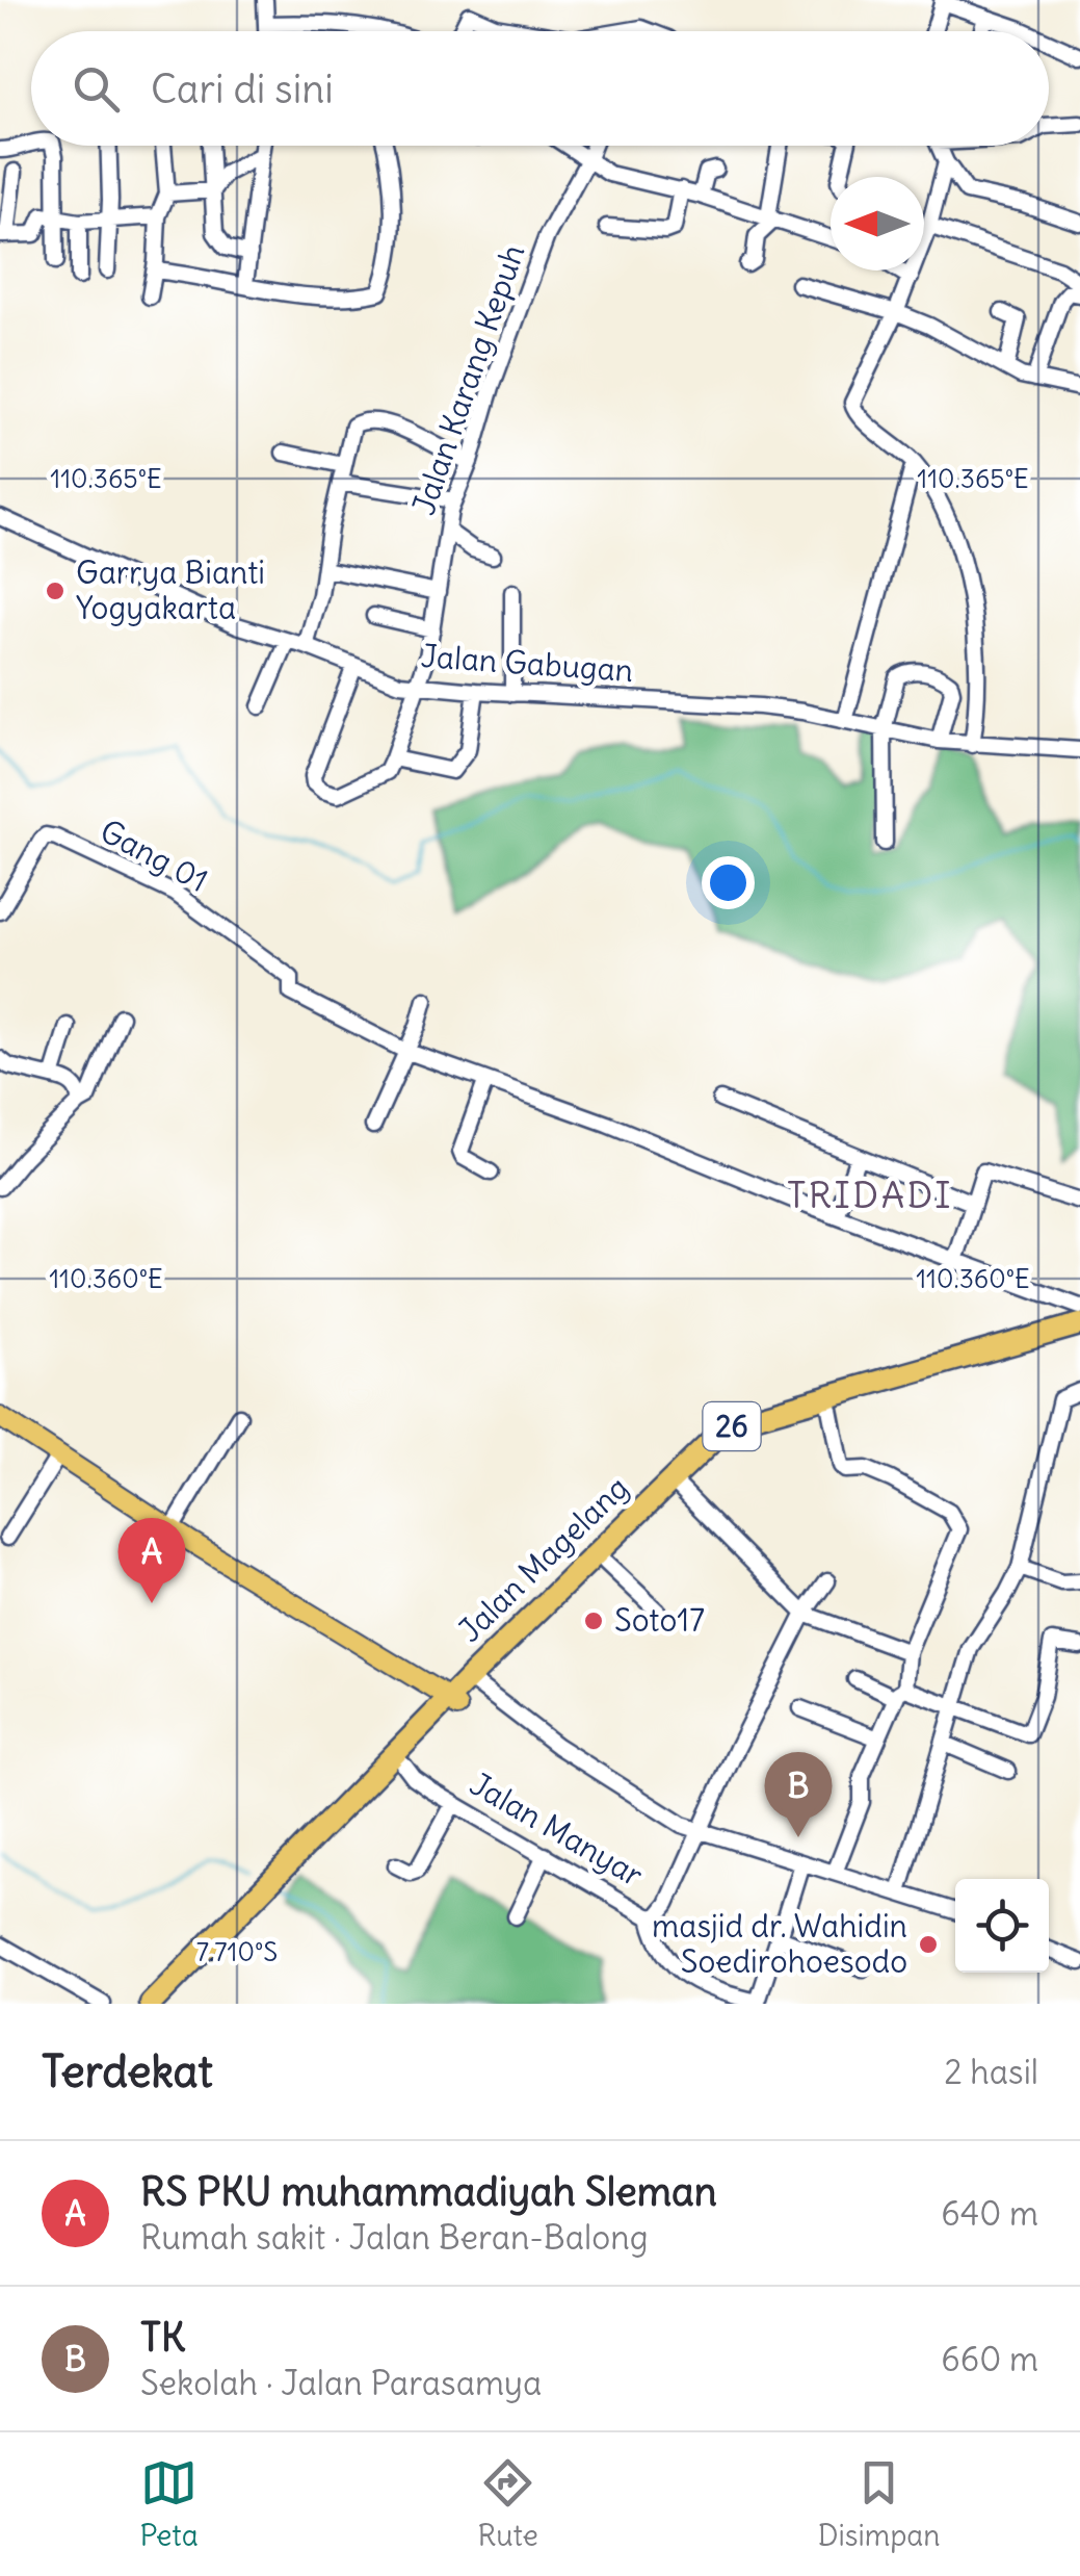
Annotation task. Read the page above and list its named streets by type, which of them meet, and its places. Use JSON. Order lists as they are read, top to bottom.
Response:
{
  "streets": {
    "highway": ["26", "Jalan Magelang"],
    "street": [
      "Jalan Karang Kepuh",
      "Jalan Gabugan",
      "Gang 01",
      "Jalan Manyar"
    ]
  },
  "crossings": [
    ["Jalan Karang Kepuh", "Jalan Gabugan"],
    ["Jalan Magelang", "Jalan Manyar"]
  ],
  "districts": ["TRIDADI"],
  "places": ["Garrya Bianti Yogyakarta", "Soto17", "masjid dr. Wahidin Soedirohoesodo"],
  "north": "left",
  "page": {
    "search": "Cari di sini",
    "pins": ["A", "B"],
    "heading": ["Terdekat", "2 hasil"],
    "list": [
      {
        "mark": "A",
        "name": "RS PKU muhammadiyah Sleman",
        "note": "Rumah sakit · Jalan Beran-Balong",
        "value": "640 m"
      },
      {
        "mark": "B",
        "name": "TK",
        "note": "Sekolah · Jalan Parasamya",
        "value": "660 m"
      }
    ],
    "nav": ["Peta", "Rute", "Disimpan"]
  },
  "coordinates": ["110.365°E", "110.360°E", "7.710°S"]
}
